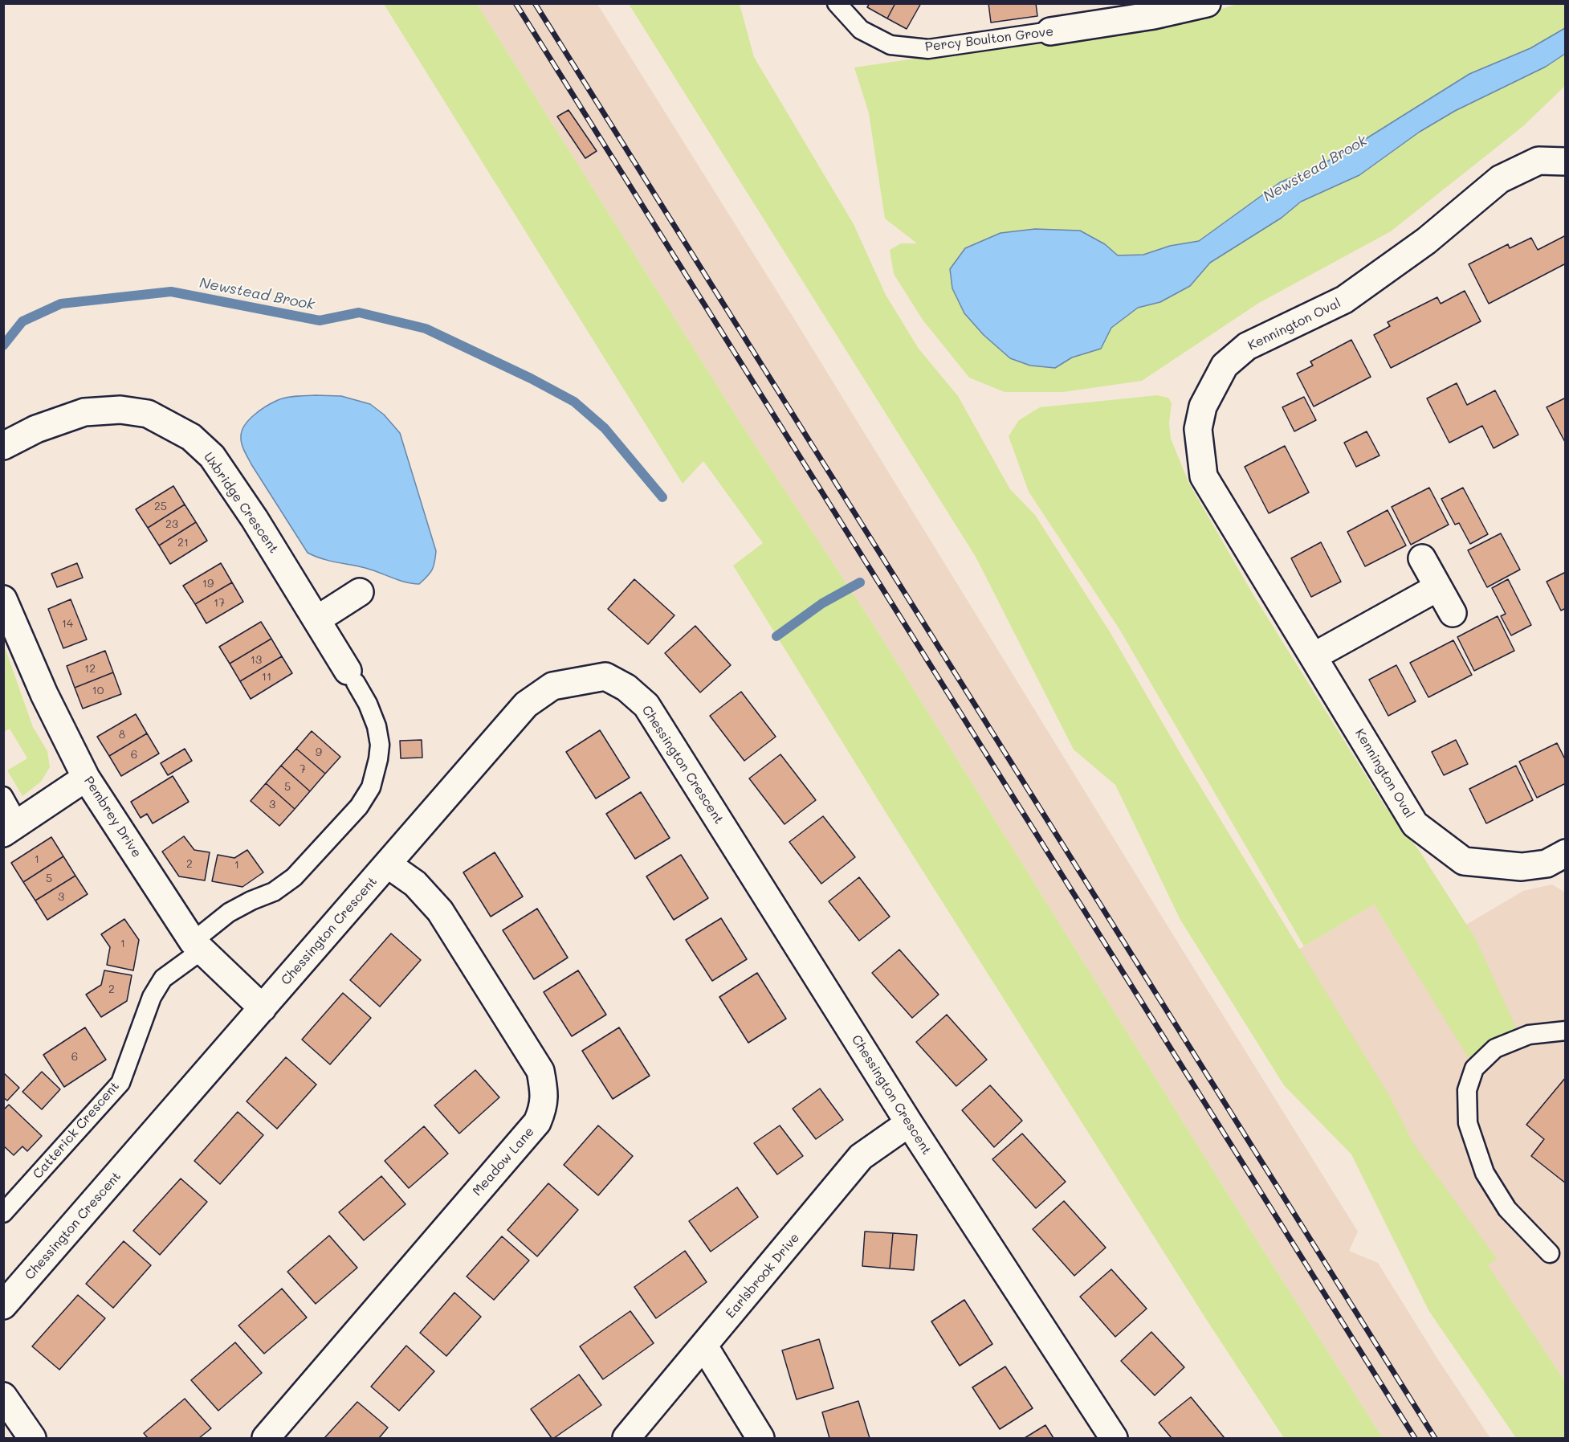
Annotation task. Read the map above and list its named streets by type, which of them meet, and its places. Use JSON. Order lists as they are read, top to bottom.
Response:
{
  "streets": {
    "street": [
      "Percy Boulton Grove",
      "Kennington Oval",
      "Uxbridge Crescent",
      "Chessington Crescent",
      "Pembrey Drive",
      "Meadow Lane",
      "Earlsbrook Drive"
    ],
    "lane": ["Catterick Crescent"]
  },
  "crossings": [
    ["Uxbridge Crescent", "Pembrey Drive"],
    ["Uxbridge Crescent", "Catterick Crescent"],
    ["Chessington Crescent", "Pembrey Drive"],
    ["Chessington Crescent", "Meadow Lane"],
    ["Chessington Crescent", "Earlsbrook Drive"],
    ["Pembrey Drive", "Catterick Crescent"]
  ],
  "water": ["Newstead Brook"],
  "house_numbers": [
    "25",
    "23",
    "21",
    "19",
    "17",
    "14",
    "13",
    "12",
    "11",
    "10",
    "8",
    "9",
    "6",
    "7",
    "5",
    "3",
    "1",
    "2",
    "1",
    "5",
    "3",
    "1",
    "2",
    "6"
  ]
}
